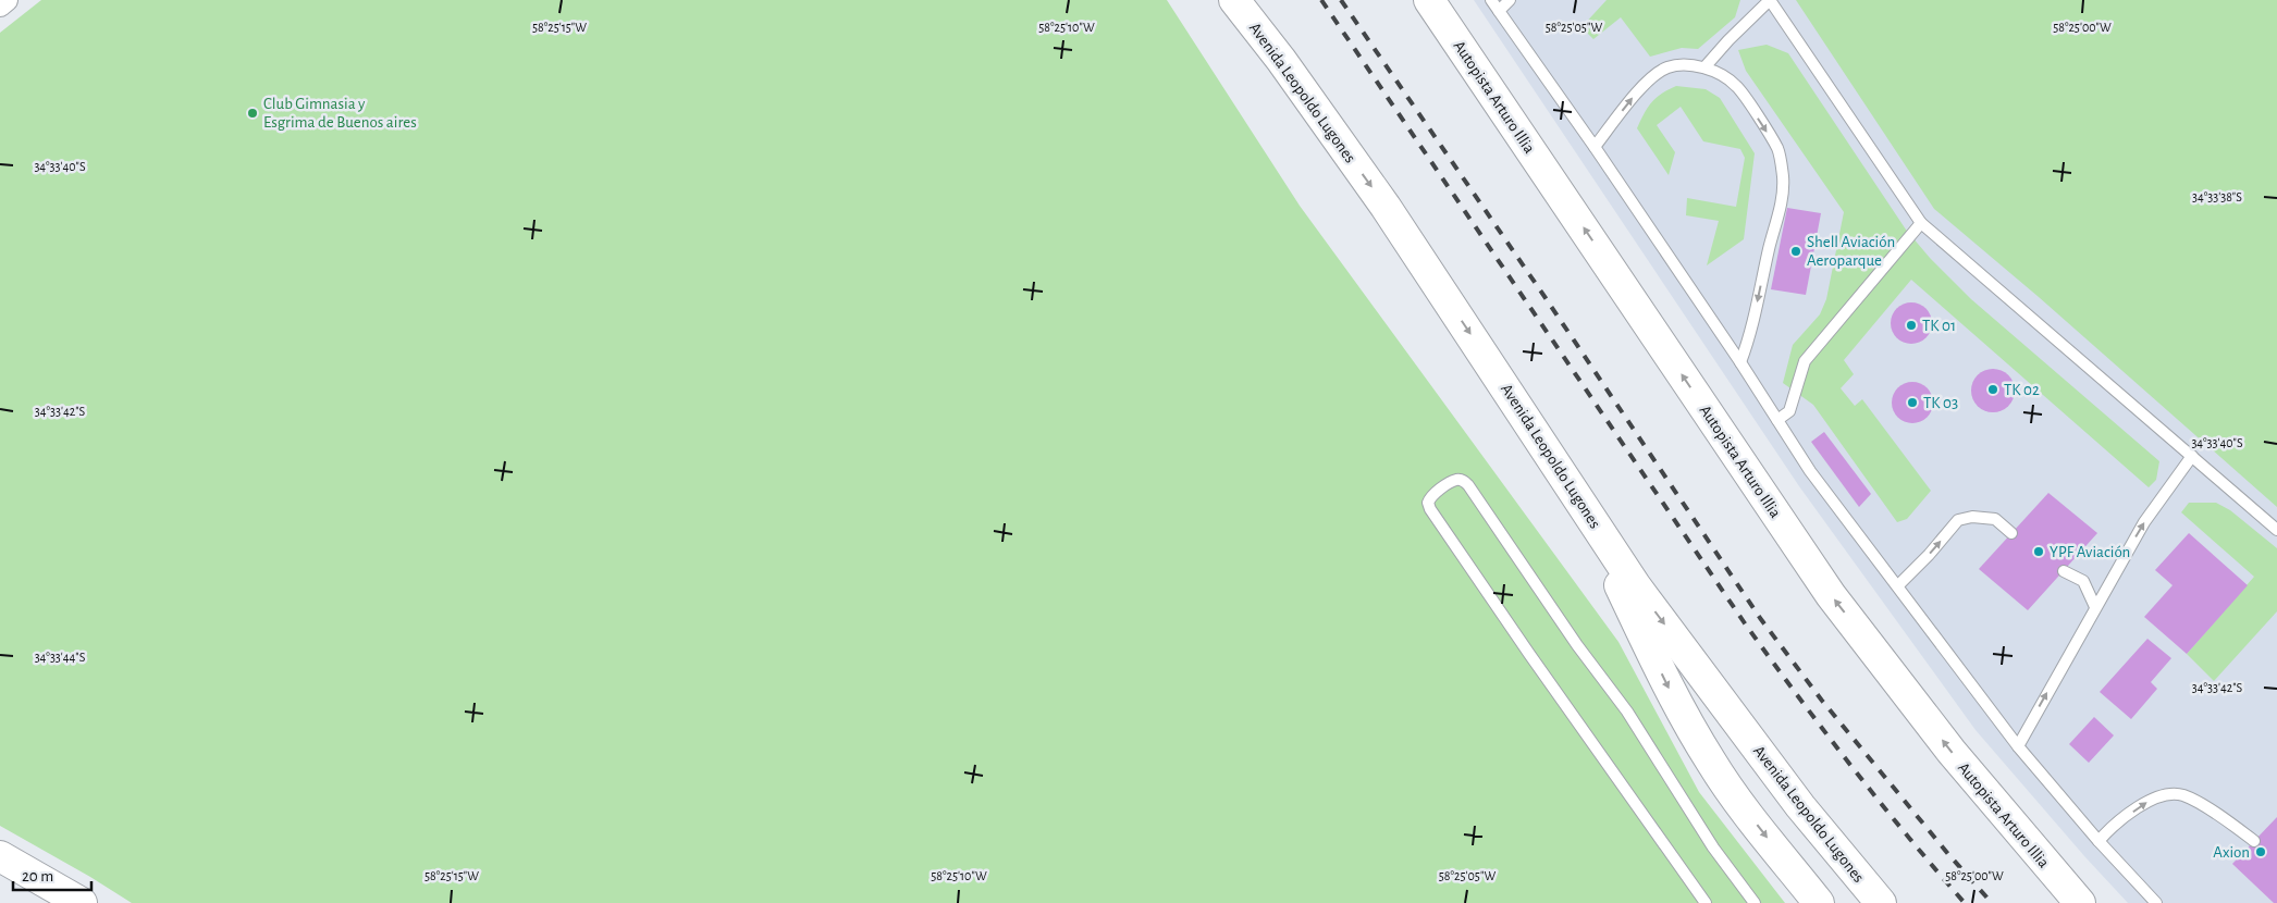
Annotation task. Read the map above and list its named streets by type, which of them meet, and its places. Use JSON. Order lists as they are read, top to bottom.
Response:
{
  "streets": {
    "main road": ["Avenida Leopoldo Lugones", "Autopista Arturo Illia"]
  },
  "places": [
    "Club Gimnasia y Esgrima de Buenos aires",
    "Shell Aviación Aeroparque",
    "TK 01",
    "TK 02",
    "TK 03",
    "YPF Aviación",
    "Axion"
  ],
  "scale_bar": "20 m",
  "coordinates": [
    "58°25'15\"W",
    "58°25'10\"W",
    "58°25'05\"W",
    "58°25'00\"W",
    "34°33'40\"S",
    "34°33'38\"S",
    "34°33'42\"S",
    "34°33'44\"S"
  ]
}
